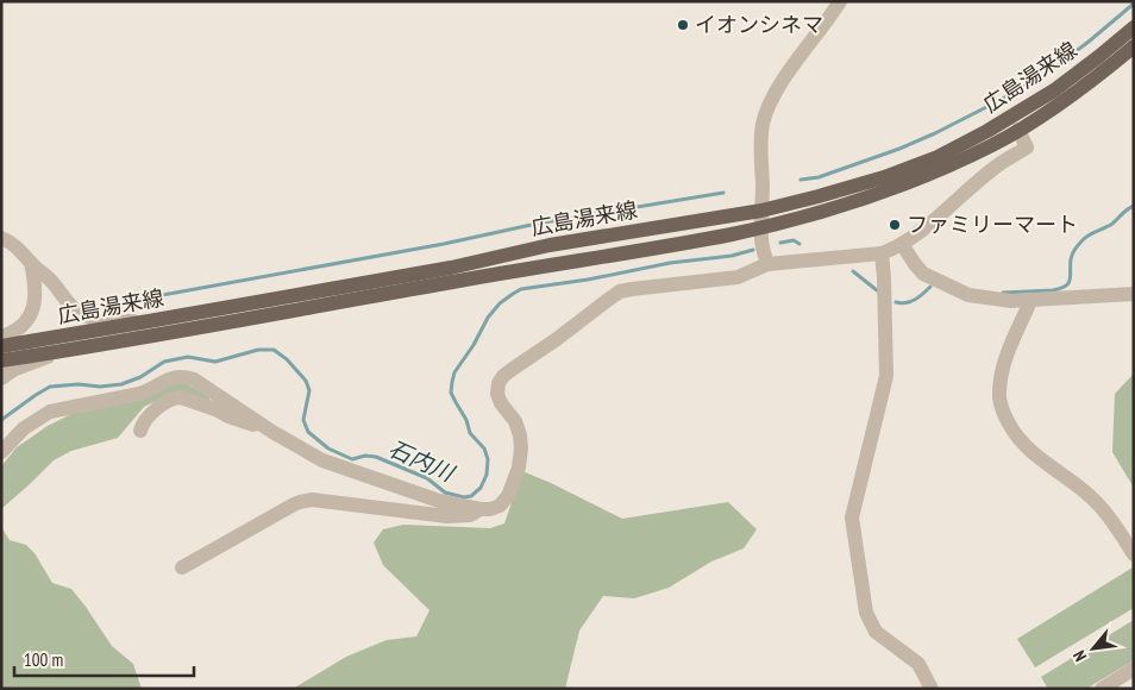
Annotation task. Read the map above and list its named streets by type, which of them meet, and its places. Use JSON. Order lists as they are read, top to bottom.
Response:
{
  "streets": {
    "main road": ["広島湯来線"]
  },
  "water": ["石内川"],
  "places": ["イオンシネマ", "ファミリーマート"],
  "scale_bar": "100 m",
  "north": "bottom left"
}
